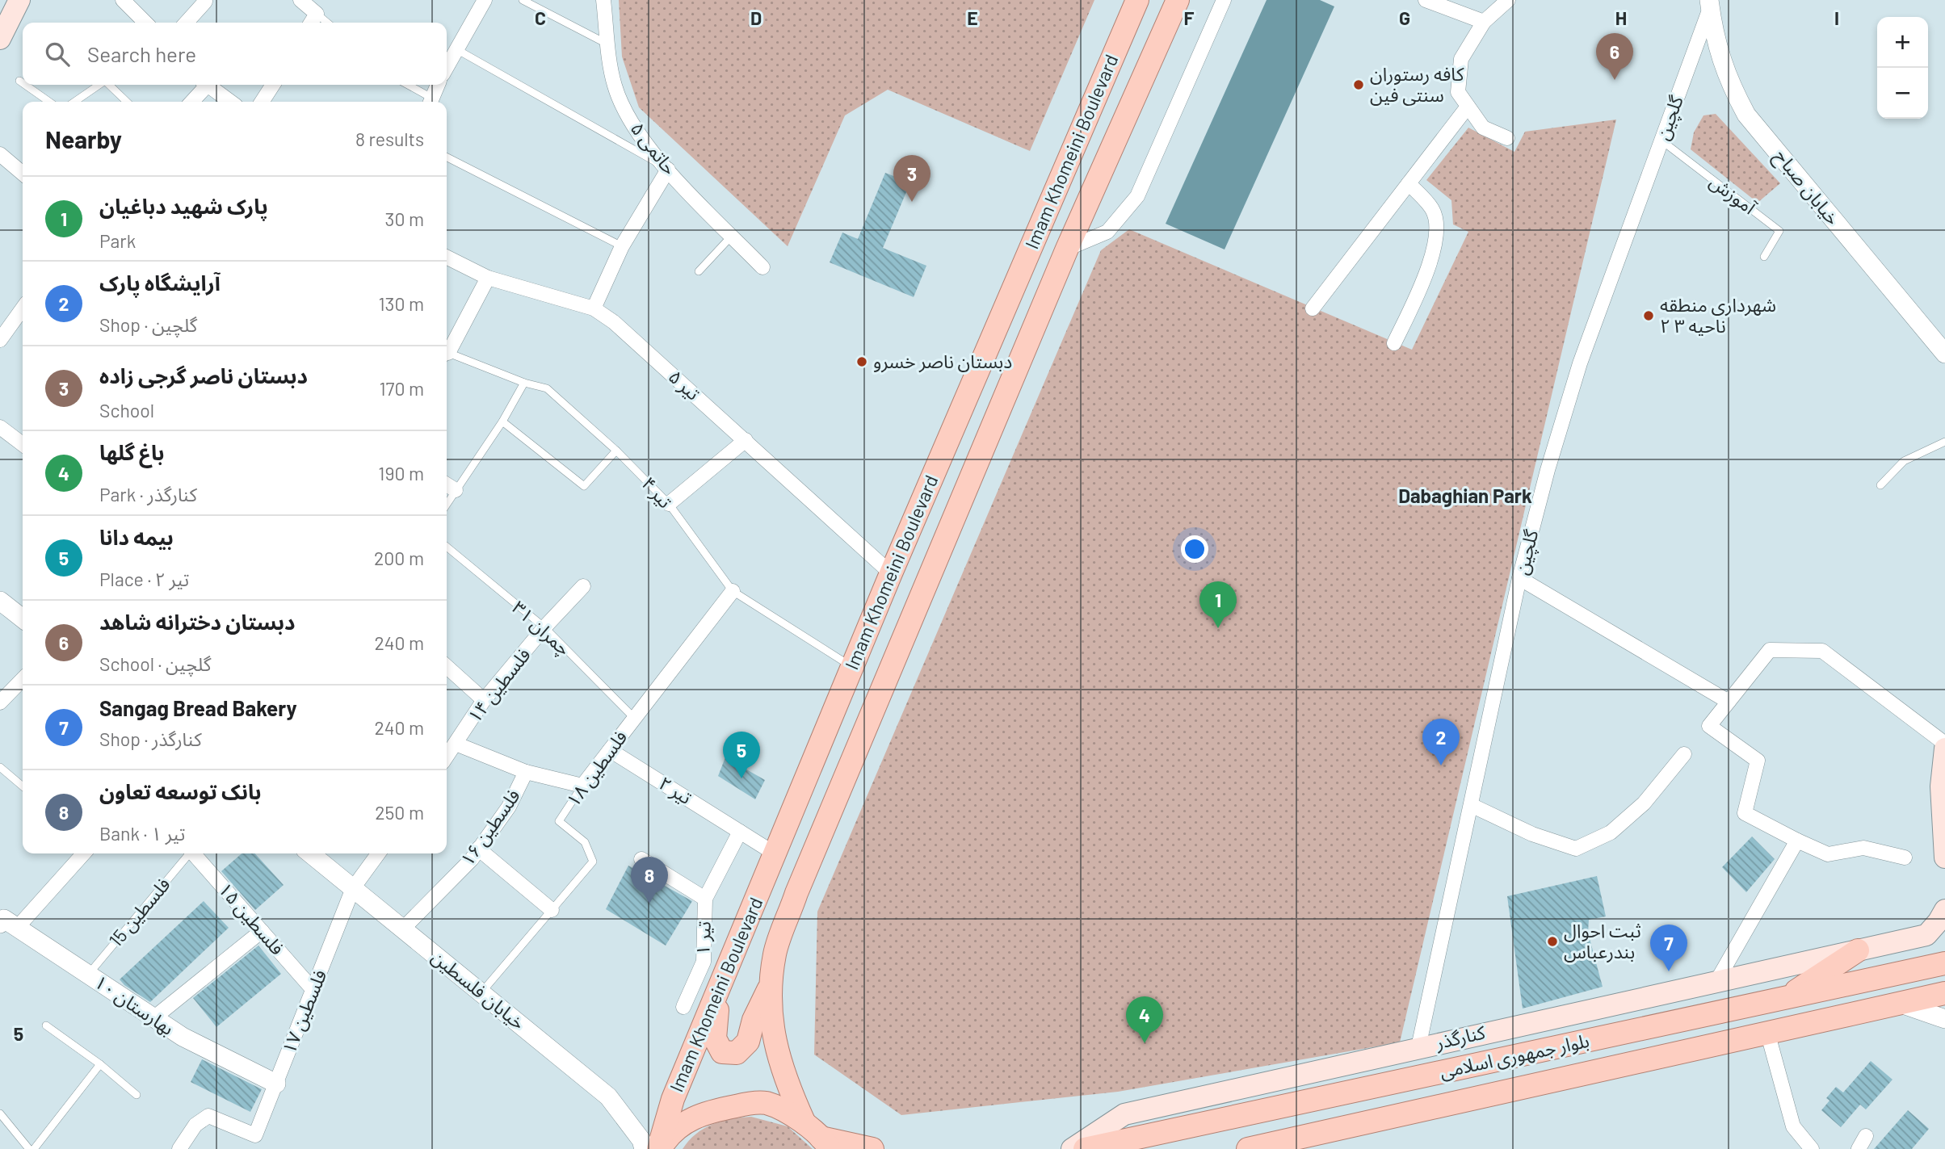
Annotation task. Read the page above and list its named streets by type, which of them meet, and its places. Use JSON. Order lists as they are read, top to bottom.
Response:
{
  "streets": {
    "main road": ["Imam Khomeini Boulevard", "کنارگذر", "بلوار جمهوری اسلامی"],
    "street": [
      "گلچین",
      "حاتمی ۵",
      "خیابان صباح",
      "تیر ۵",
      "فلسطین ۱۴",
      "فلسطین ۱۸",
      "تیر ۲",
      "فلسطین ۱۶",
      "فلسطین ۱۵",
      "تیر ۱",
      "خیابان فلسطین",
      "بهارستان ۱۰",
      "فلسطین ۱۷"
    ],
    "lane": [
      "آموزش",
      "تیر ۴",
      "چمران ۳۱",
      "فلسطین 15"
    ]
  },
  "crossings": [
    ["گلچین", "خیابان صباح"],
    ["گلچین", "آموزش"],
    ["گلچین", "کنارگذر"],
    ["Imam Khomeini Boulevard", "تیر ۵"],
    ["Imam Khomeini Boulevard", "تیر ۴"],
    ["Imam Khomeini Boulevard", "تیر ۲"],
    ["Imam Khomeini Boulevard", "خیابان فلسطین"],
    ["تیر ۴", "فلسطین ۱۸"],
    ["چمران ۳۱", "فلسطین ۱۴"],
    ["چمران ۳۱", "فلسطین ۱۸"],
    ["فلسطین ۱۸", "تیر ۲"],
    ["فلسطین ۱۸", "خیابان فلسطین"],
    ["تیر ۲", "تیر ۱"],
    ["فلسطین ۱۶", "خیابان فلسطین"],
    ["فلسطین 15", "بهارستان ۱۰"],
    ["فلسطین ۱۵", "فلسطین ۱۷"],
    ["خیابان فلسطین", "فلسطین ۱۷"],
    ["بهارستان ۱۰", "فلسطین ۱۷"]
  ],
  "districts": ["Dabaghian Park"],
  "places": [
    "کافه رستوران سنتی فین",
    "شهرداری منطقه ۲ ناحیه ۳",
    "دبستان ناصر خسرو",
    "ثبت احوال بندرعباس"
  ],
  "page": {
    "map_buttons": ["+", "−"],
    "search": "Search here",
    "pins": [
      "6",
      "3",
      "1",
      "2",
      "5",
      "8",
      "7",
      "4"
    ],
    "heading": ["Nearby", "8 results"],
    "list": [
      {
        "mark": "1",
        "name": "پارک شهید دباغیان",
        "note": "Park",
        "value": "30 m"
      },
      {
        "mark": "2",
        "name": "آرایشگاه پارک",
        "note": "Shop · گلچین",
        "value": "130 m"
      },
      {
        "mark": "3",
        "name": "دبستان ناصر گرجی زاده",
        "note": "School",
        "value": "170 m"
      },
      {
        "mark": "4",
        "name": "باغ گلها",
        "note": "Park · کنارگذر",
        "value": "190 m"
      },
      {
        "mark": "5",
        "name": "بیمه دانا",
        "note": "Place · تیر ۲",
        "value": "200 m"
      },
      {
        "mark": "6",
        "name": "دبستان دخترانه شاهد",
        "note": "School · گلچین",
        "value": "240 m"
      },
      {
        "mark": "7",
        "name": "Sangag Bread Bakery",
        "note": "Shop · کنارگذر",
        "value": "240 m"
      },
      {
        "mark": "8",
        "name": "بانک توسعه تعاون",
        "note": "Bank · تیر ۱",
        "value": "250 m"
      }
    ]
  },
  "grid": {
    "columns": [
      "C",
      "D",
      "E",
      "F",
      "G",
      "H",
      "I"
    ],
    "rows": ["5"]
  }
}
